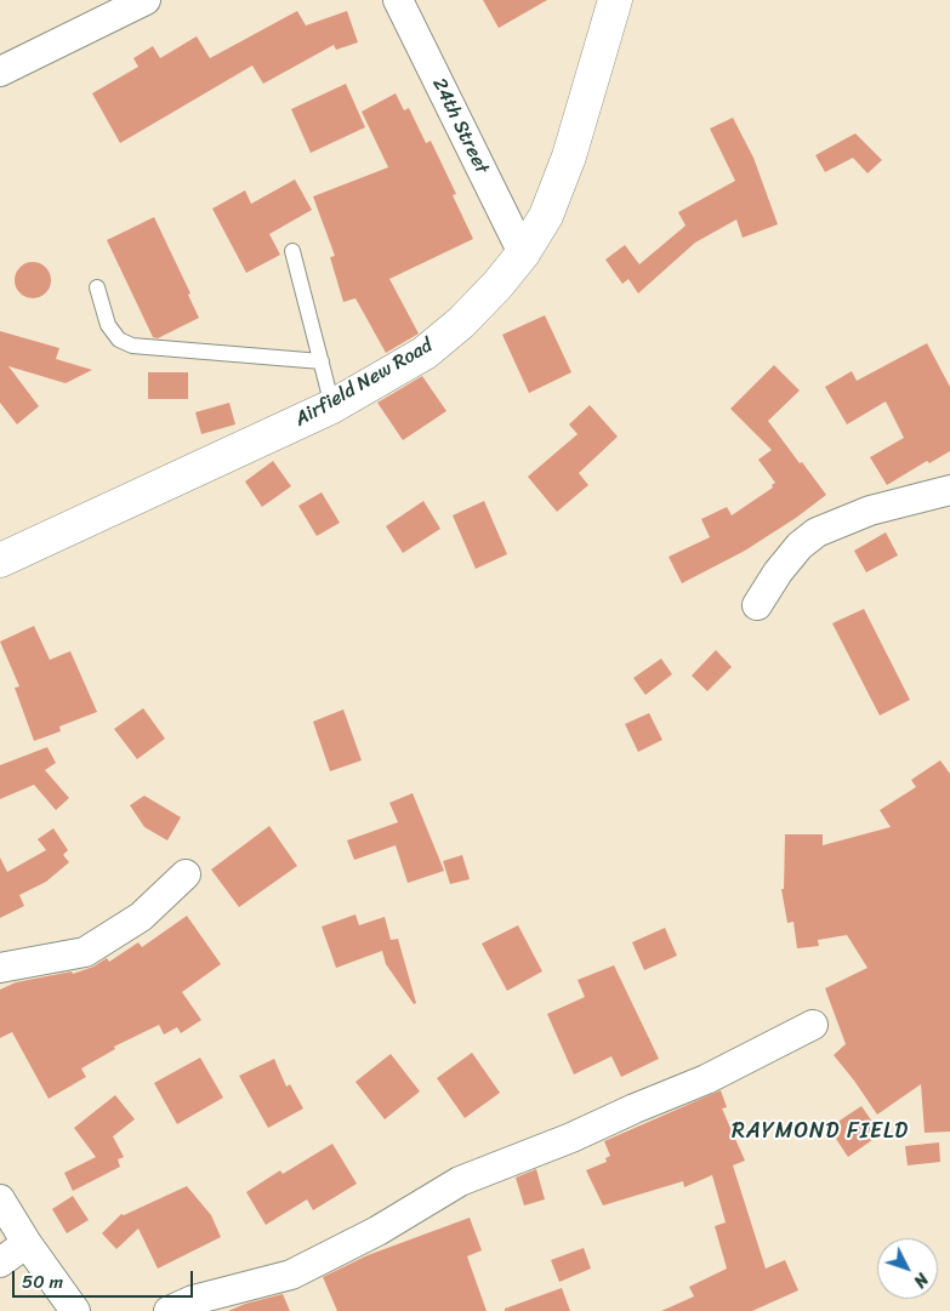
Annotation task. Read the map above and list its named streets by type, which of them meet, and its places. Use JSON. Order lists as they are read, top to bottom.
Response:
{
  "streets": {
    "street": ["24th Street", "Airfield New Road"]
  },
  "crossings": [
    ["24th Street", "Airfield New Road"]
  ],
  "districts": ["RAYMOND FIELD"],
  "scale_bar": "50 m",
  "north": "bottom right"
}
